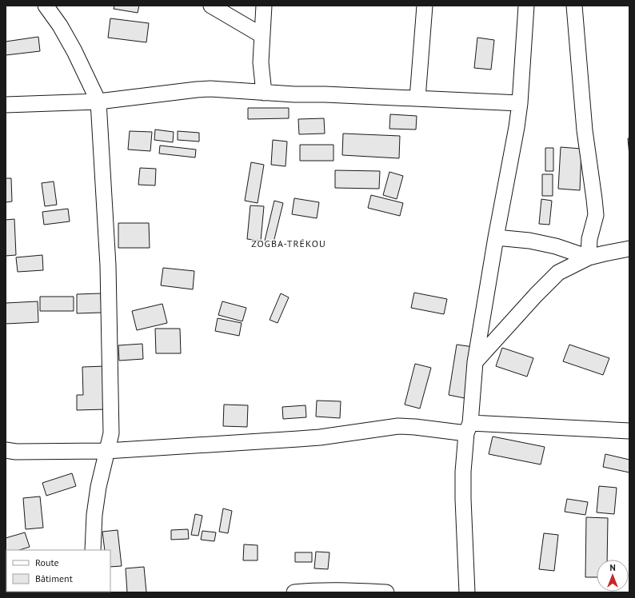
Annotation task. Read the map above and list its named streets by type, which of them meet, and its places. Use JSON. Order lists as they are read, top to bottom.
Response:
{
  "districts": ["ZOGBA-TRÉKOU"],
  "legend": ["Route", "Bâtiment"],
  "north": "top"
}
